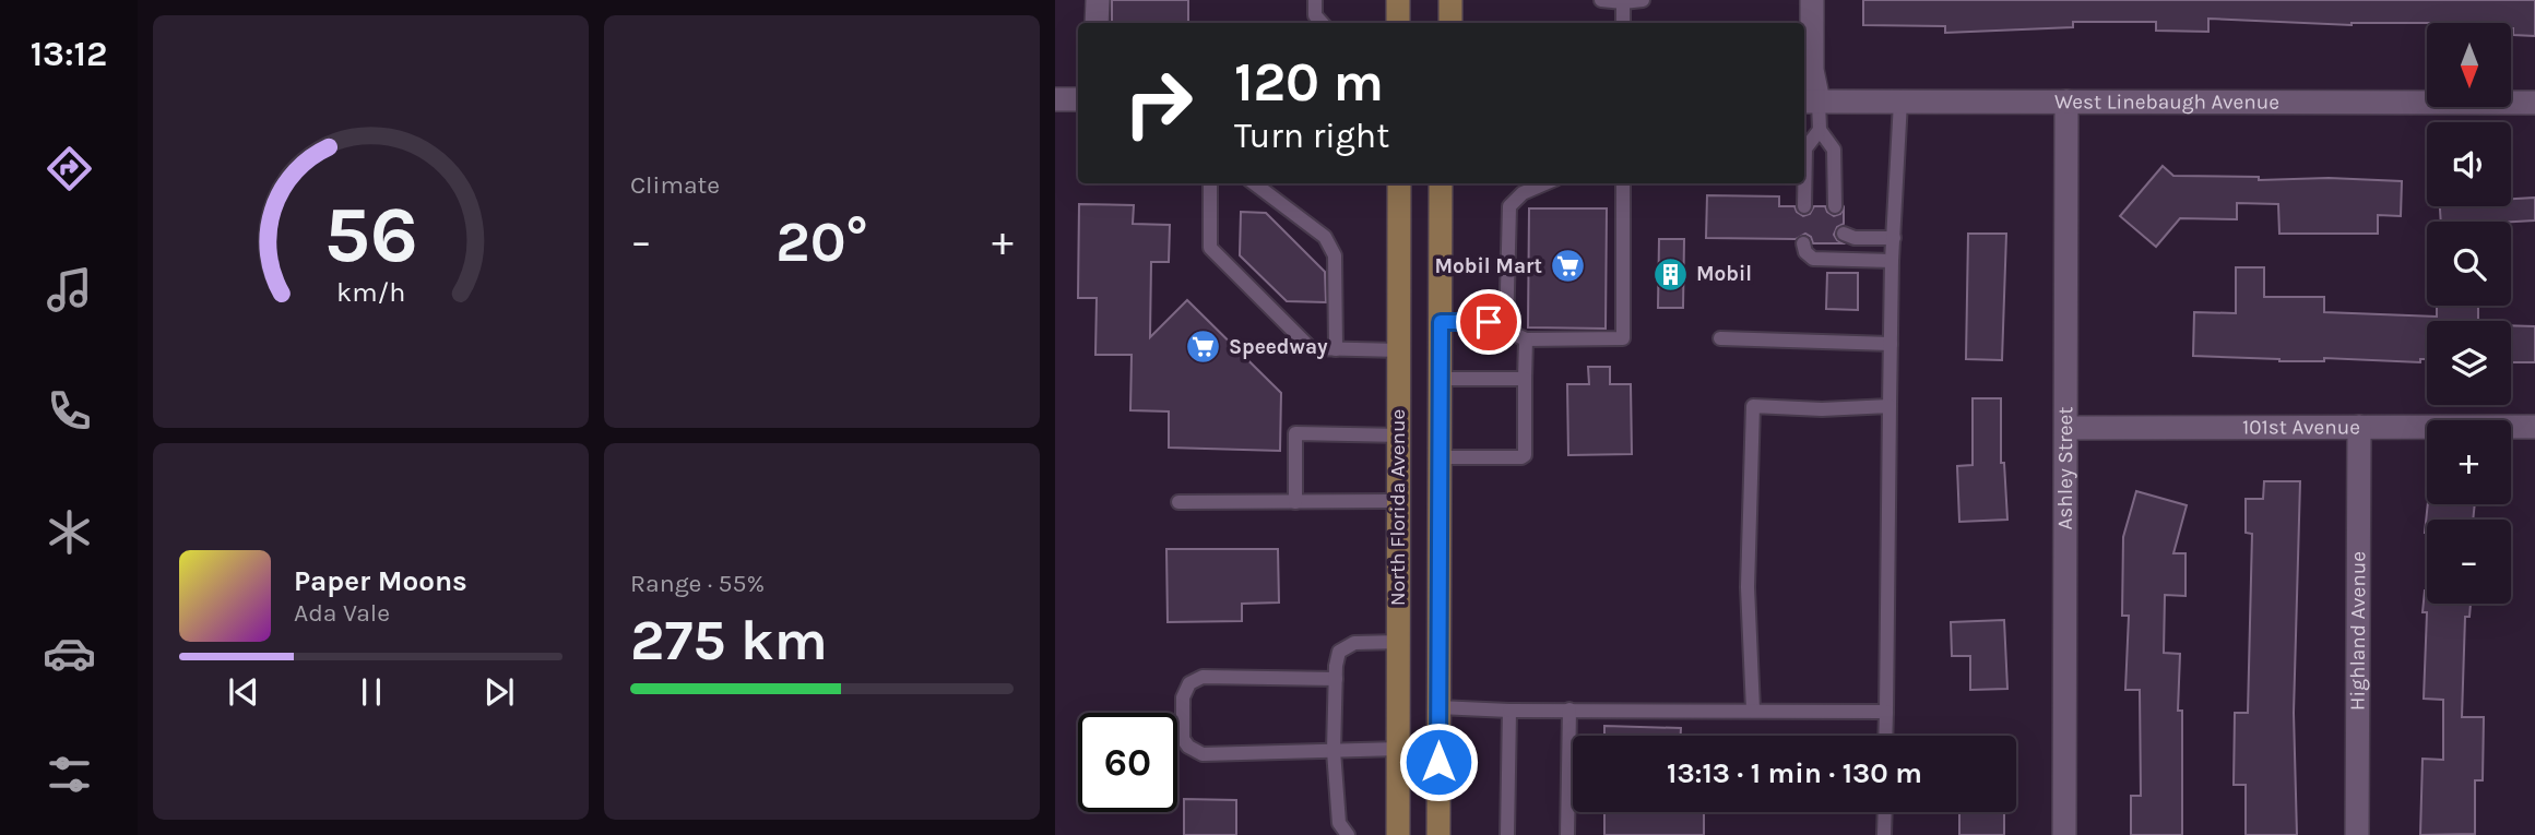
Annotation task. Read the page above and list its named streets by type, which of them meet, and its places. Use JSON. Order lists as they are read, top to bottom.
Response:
{
  "streets": {
    "main road": ["North Florida Avenue"],
    "street": [
      "West Linebaugh Avenue",
      "101st Avenue",
      "Ashley Street",
      "Highland Avenue"
    ]
  },
  "crossings": [
    ["West Linebaugh Avenue", "Ashley Street"],
    ["101st Avenue", "Ashley Street"],
    ["101st Avenue", "Highland Avenue"]
  ],
  "places": {
    "supermarket": ["Mobil Mart", "Speedway"],
    "building": ["Mobil"]
  },
  "north": "bottom",
  "page": {
    "tabs": "13:12",
    "tile": [
      "Climate",
      ["Range · 55%", "275 km"]
    ],
    "map_buttons": ["+", "−"],
    "turn": ["120 m", "Turn right"],
    "heat": ["−", "20°", "+"],
    "song": ["Paper Moons", "Ada Vale"],
    "limit": "60",
    "trip": "13:13 · 1 min · 130 m",
    "gauge": ["56", "km/h"]
  }
}
